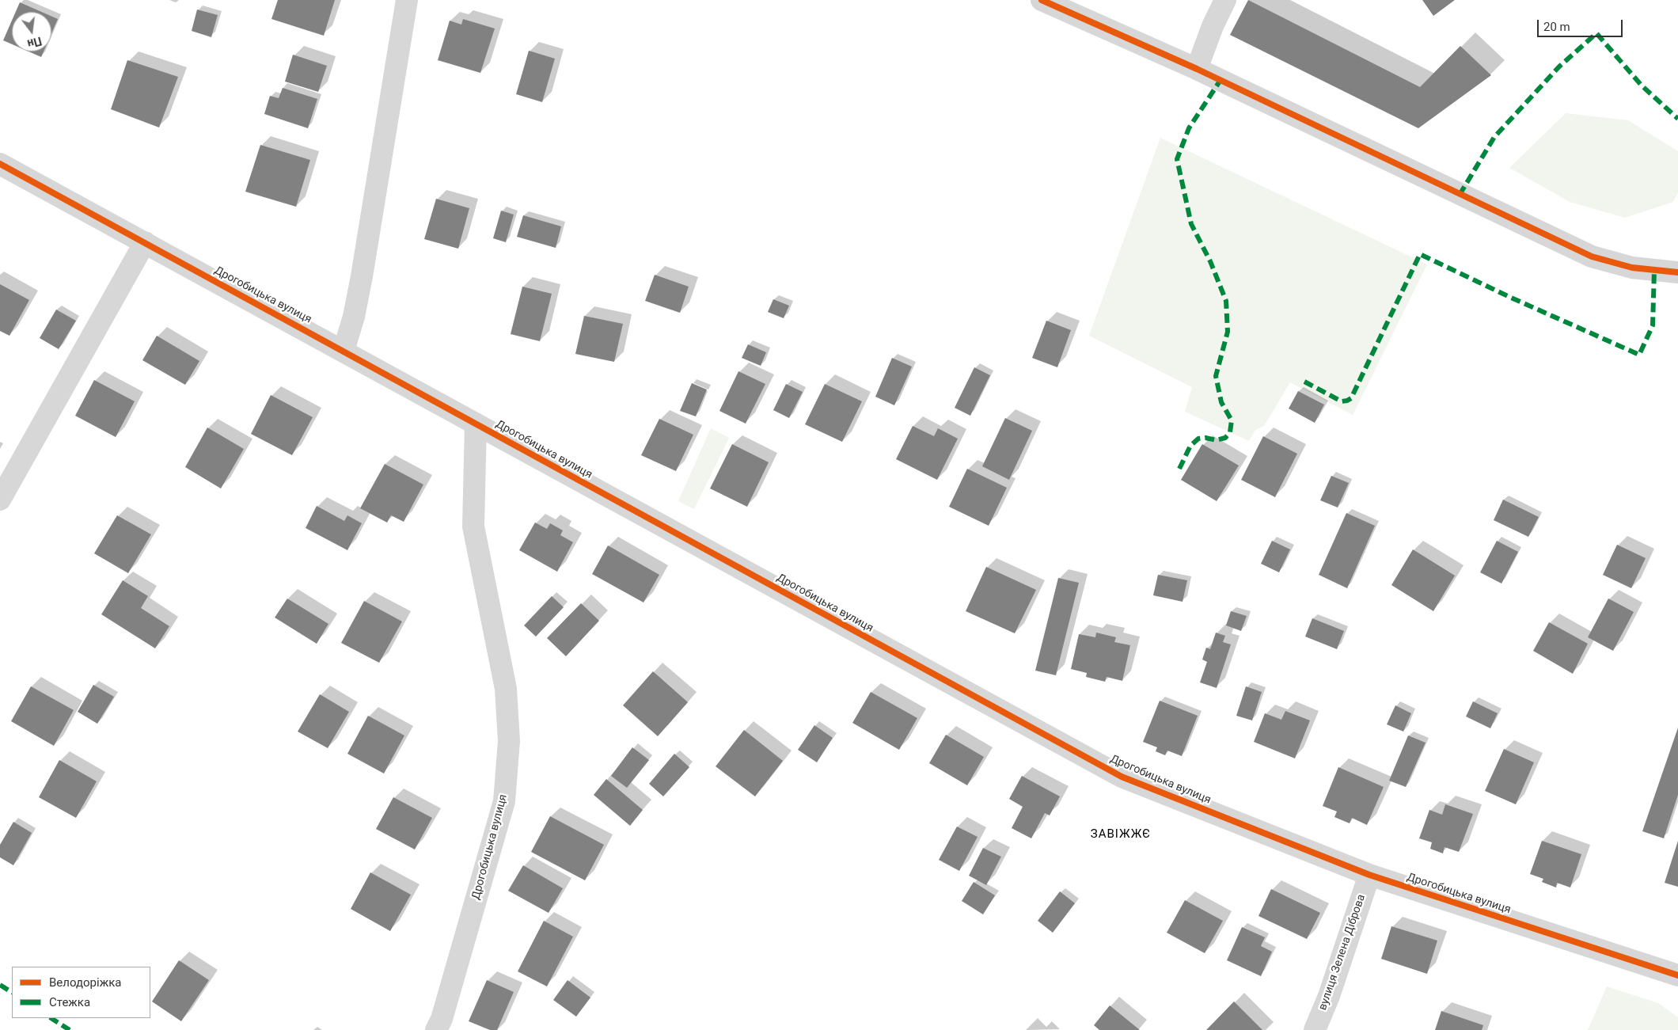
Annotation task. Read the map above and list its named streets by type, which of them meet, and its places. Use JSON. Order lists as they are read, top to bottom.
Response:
{
  "streets": {
    "street": ["Дрогобицька вулиця", "вулиця Зелена Діброва"]
  },
  "crossings": [
    ["Дрогобицька вулиця", "вулиця Зелена Діброва"]
  ],
  "districts": ["ЗАВІЖЖЄ"],
  "legend": ["Велодоріжка", "Стежка"],
  "scale_bar": "20 m",
  "north": "bottom"
}
